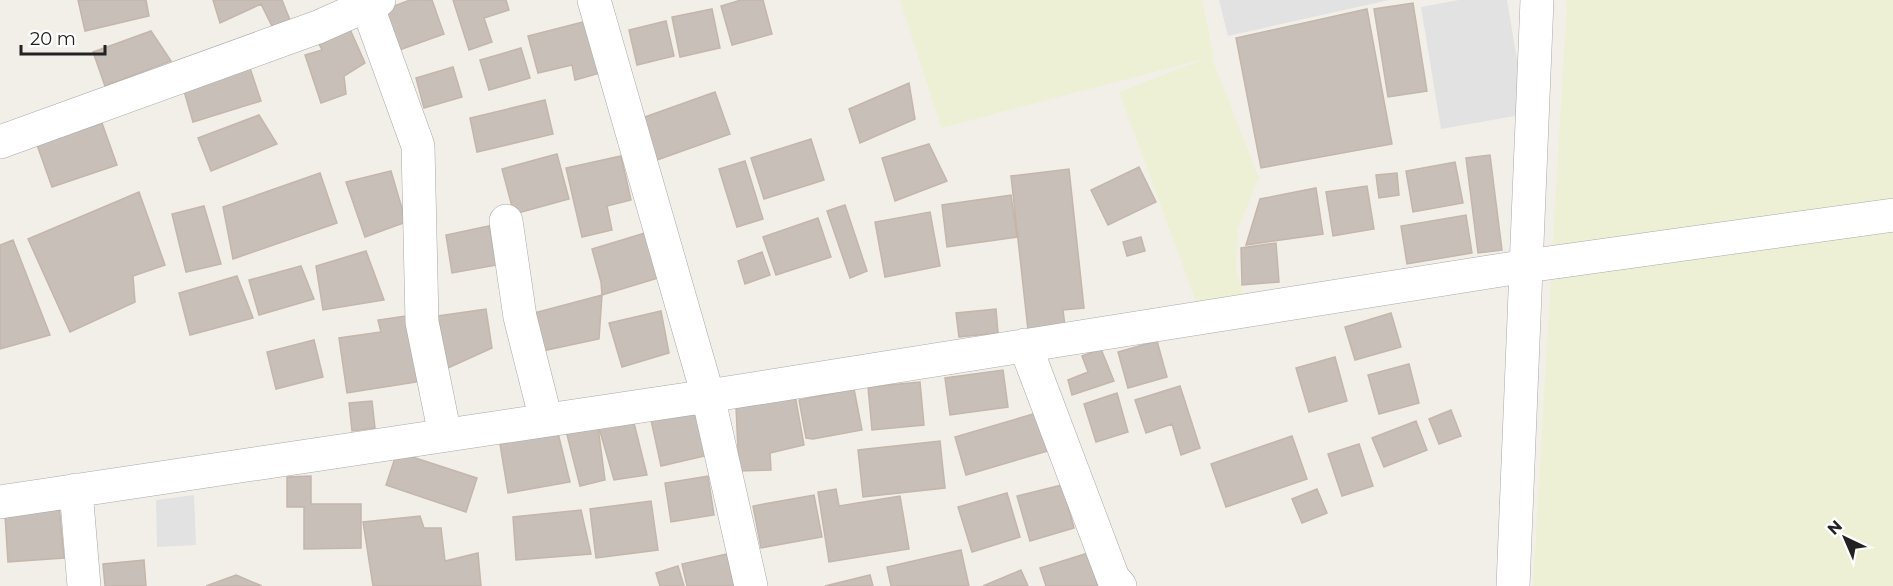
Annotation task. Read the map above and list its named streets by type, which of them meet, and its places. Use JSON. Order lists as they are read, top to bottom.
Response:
{
  "scale_bar": "20 m",
  "north": "top left"
}
